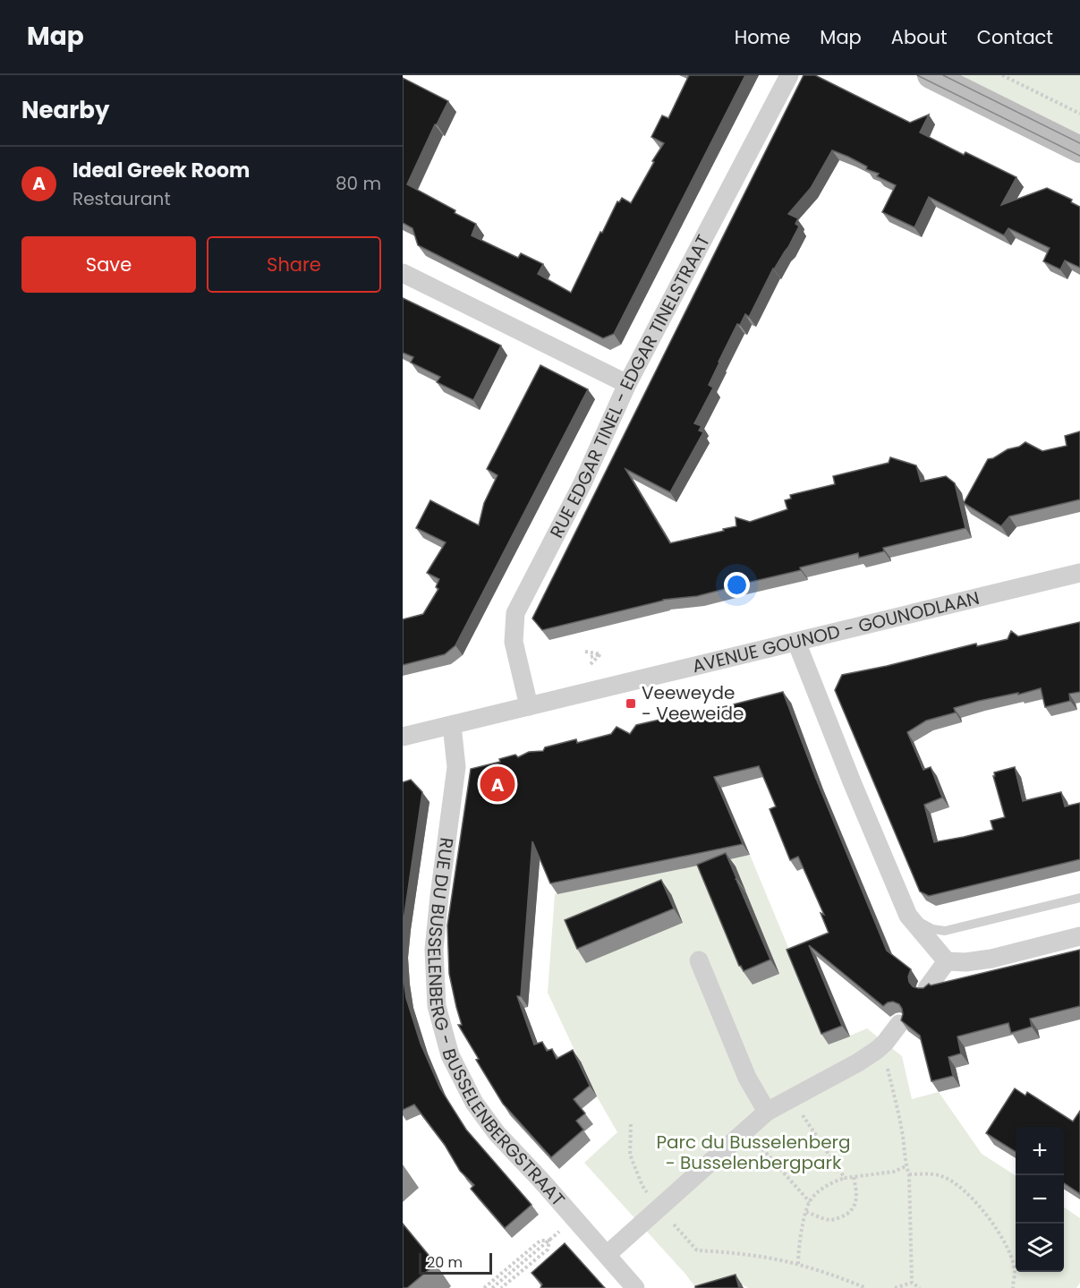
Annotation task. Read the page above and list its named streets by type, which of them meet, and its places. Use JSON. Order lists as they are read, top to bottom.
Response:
{
  "streets": {
    "street": ["RUE EDGAR TINEL - EDGAR TINELSTRAAT", "AVENUE GOUNOD - GOUNODLAAN", "RUE DU BUSSELENBERG - BUSSELENBERGSTRAAT"]
  },
  "crossings": [
    ["RUE EDGAR TINEL - EDGAR TINELSTRAAT", "AVENUE GOUNOD - GOUNODLAAN"],
    ["AVENUE GOUNOD - GOUNODLAAN", "RUE DU BUSSELENBERG - BUSSELENBERGSTRAAT"]
  ],
  "parks": ["Parc du Busselenberg - Busselenbergpark"],
  "places": {
    "transit": ["Veeweyde - Veeweide"]
  },
  "scale_bar": "20 m",
  "page": {
    "header": "Map",
    "nav": [
      "Home",
      "Map",
      "About",
      "Contact"
    ],
    "heading": "Nearby",
    "list": [
      {
        "mark": "A",
        "name": "Ideal Greek Room",
        "note": "Restaurant",
        "value": "80 m"
      }
    ],
    "buttons": ["Save", "Share"],
    "pins": "A",
    "map_buttons": ["+", "−"],
    "scale": "20 m"
  }
}
